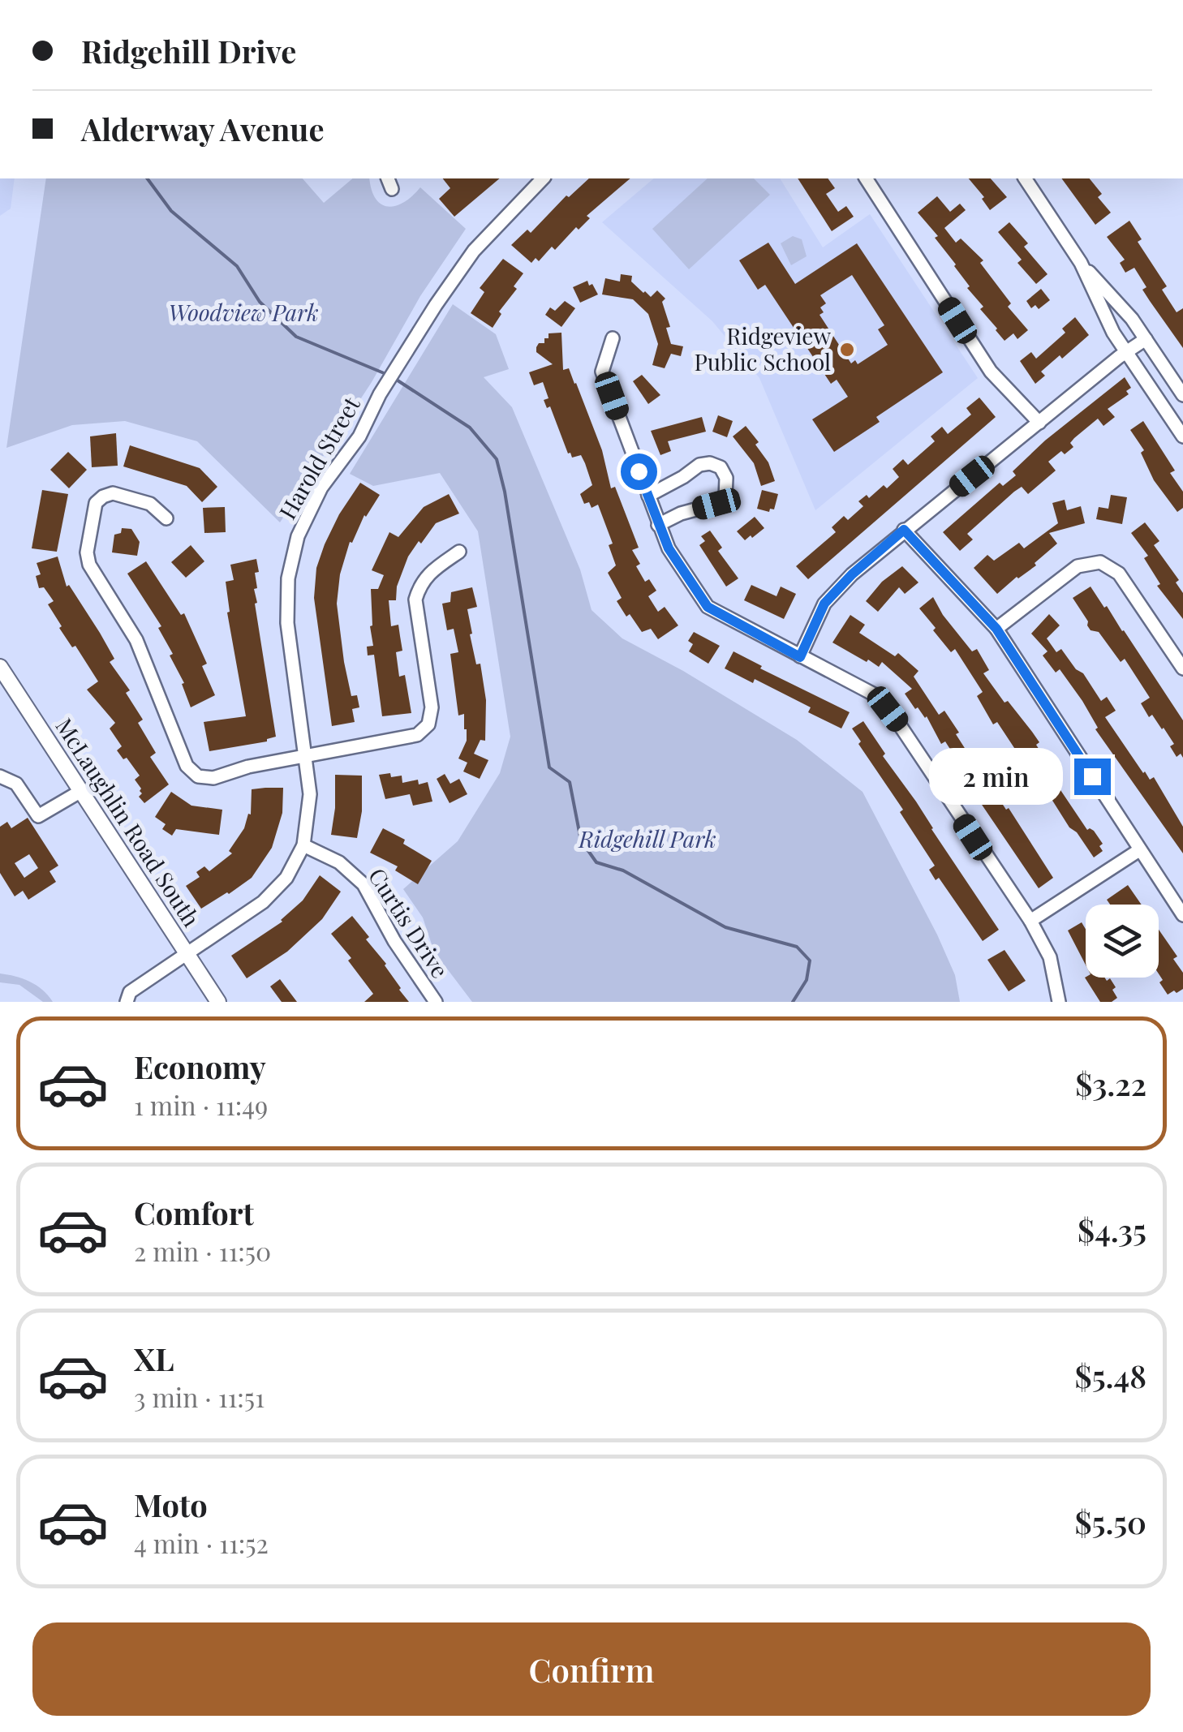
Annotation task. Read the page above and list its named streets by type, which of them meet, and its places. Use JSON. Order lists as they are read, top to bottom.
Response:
{
  "streets": {
    "main road": ["McLaughlin Road South"],
    "street": ["Harold Street", "Curtis Drive"]
  },
  "crossings": [
    ["Harold Street", "McLaughlin Road South"],
    ["Harold Street", "Curtis Drive"]
  ],
  "parks": ["Woodview Park", "Ridgehill Park"],
  "places": ["Ridgeview Public School"],
  "page": {
    "banner": ["Ridgehill Drive", "Alderway Avenue"],
    "bubble": "2 min",
    "list": [
      {
        "name": "Economy",
        "note": "1 min · 11:49",
        "value": "$3.22"
      },
      {
        "name": "Comfort",
        "note": "2 min · 11:50",
        "value": "$4.35"
      },
      {
        "name": "XL",
        "note": "3 min · 11:51",
        "value": "$5.48"
      },
      {
        "name": "Moto",
        "note": "4 min · 11:52",
        "value": "$5.50"
      }
    ],
    "buttons": "Confirm"
  }
}
